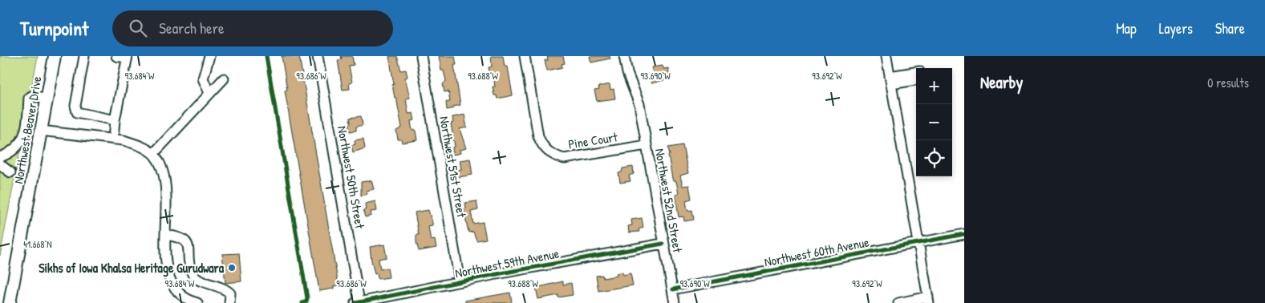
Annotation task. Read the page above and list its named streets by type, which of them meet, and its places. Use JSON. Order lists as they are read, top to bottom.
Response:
{
  "streets": {
    "main road": ["Northwest Beaver Drive"],
    "street": [
      "Pine Court",
      "Northwest 51st Street",
      "Northwest 50th Street",
      "Northwest 52nd Street",
      "Northwest 60th Avenue",
      "Northwest 59th Avenue"
    ]
  },
  "crossings": [
    ["Pine Court", "Northwest 52nd Street"],
    ["Northwest 51st Street", "Northwest 59th Avenue"],
    ["Northwest 50th Street", "Northwest 59th Avenue"],
    ["Northwest 52nd Street", "Northwest 60th Avenue"],
    ["Northwest 52nd Street", "Northwest 59th Avenue"]
  ],
  "places": ["Sikhs of Iowa Khalsa Heritage Gurudwara"],
  "page": {
    "header": "Turnpoint",
    "search": "Search here",
    "nav": ["Map", "Layers", "Share"],
    "heading": ["Nearby", "0 results"],
    "map_buttons": ["+", "−"]
  },
  "coordinates": [
    "93.684°W",
    "93.686°W",
    "93.692°W",
    "93.688°W",
    "93.690°W",
    "41.668°N"
  ]
}
